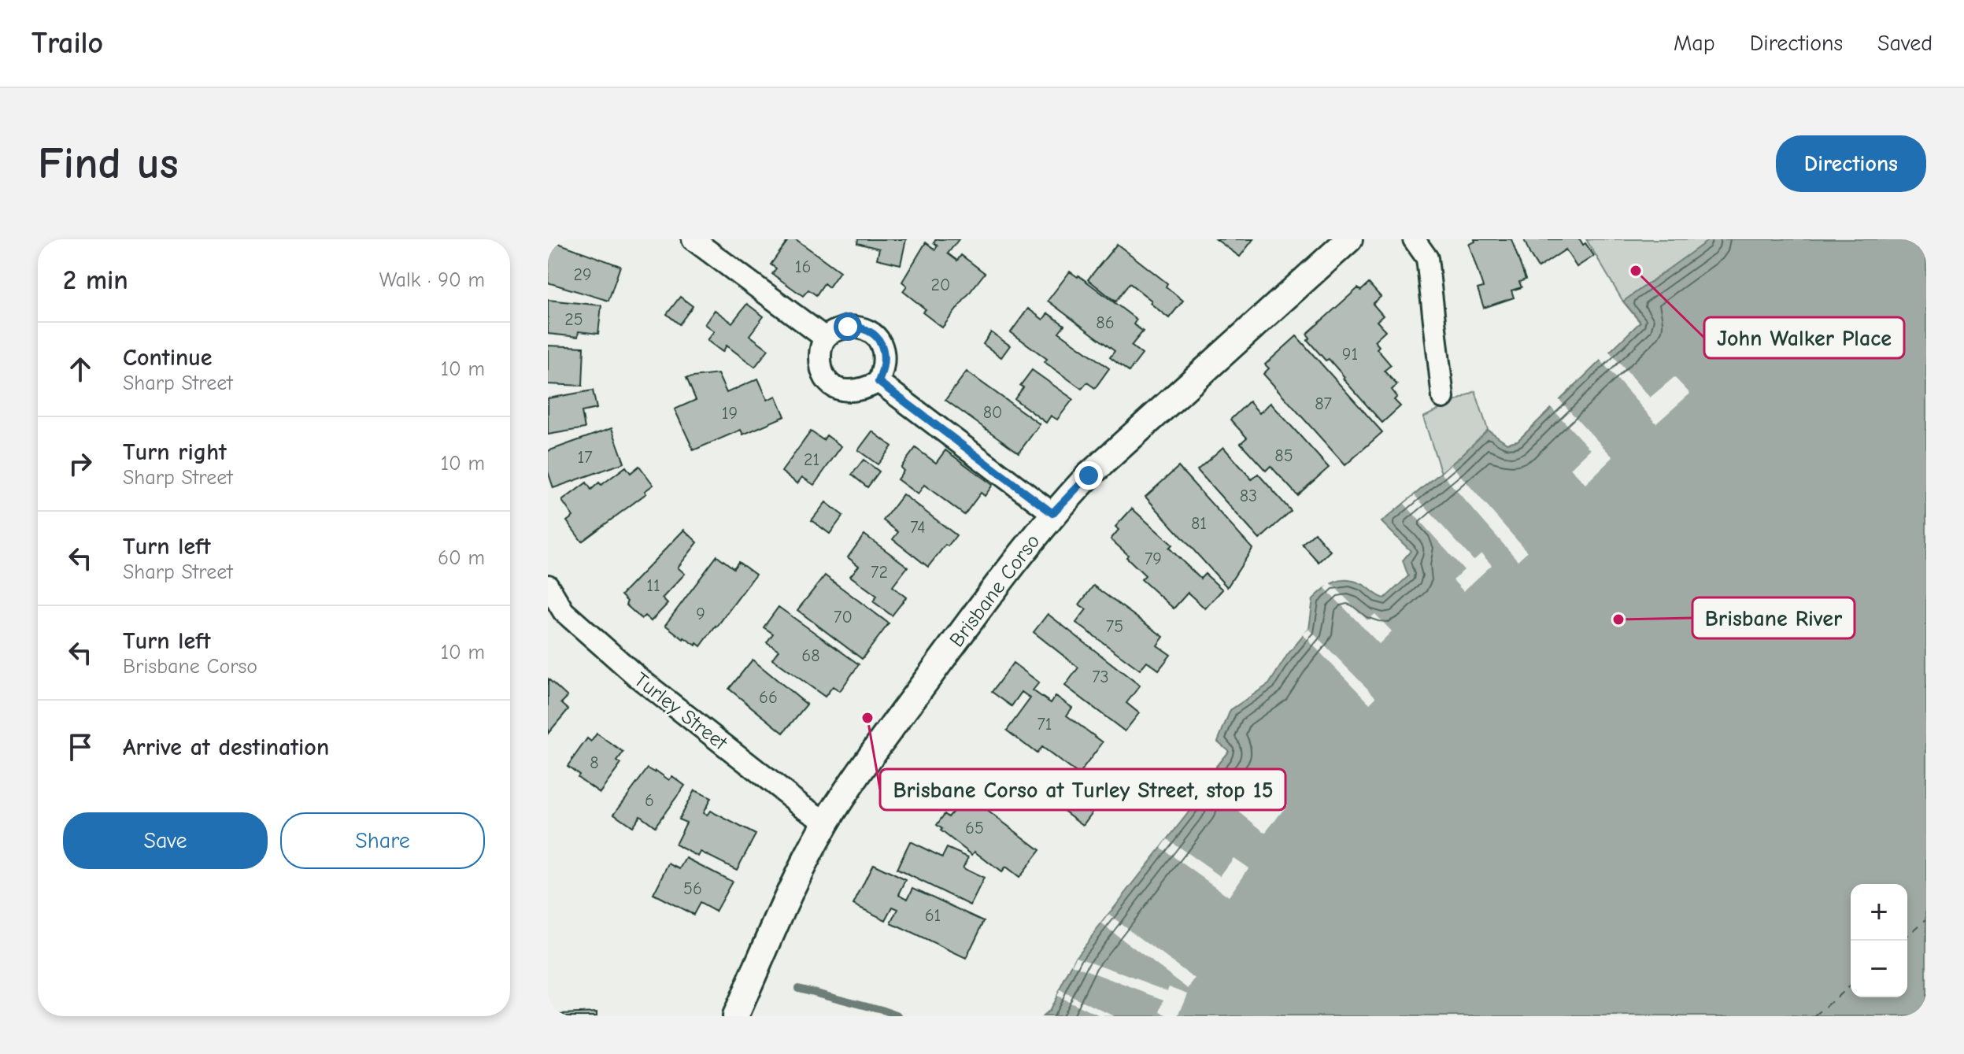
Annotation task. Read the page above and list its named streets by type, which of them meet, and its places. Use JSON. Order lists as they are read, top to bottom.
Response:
{
  "streets": {
    "street": ["Brisbane Corso", "Turley Street"]
  },
  "crossings": [
    ["Brisbane Corso", "Turley Street"]
  ],
  "places": ["John Walker Place", "Brisbane River", "Brisbane Corso at Turley Street, stop 15"],
  "house_numbers": [
    "16",
    "29",
    "20",
    "25",
    "86",
    "91",
    "87",
    "80",
    "19",
    "85",
    "17",
    "21",
    "83",
    "81",
    "74",
    "79",
    "72",
    "11",
    "9",
    "70",
    "75",
    "68",
    "73",
    "66",
    "71",
    "8",
    "6",
    "65",
    "56",
    "61"
  ],
  "page": {
    "header": "Trailo",
    "nav": ["Map", "Directions", "Saved"],
    "buttons": [
      "Directions",
      ["Save", "Share"]
    ],
    "title": "Find us",
    "heading": ["2 min", "Walk · 90 m"],
    "list": [
      ["Continue", "Sharp Street", "10 m"],
      ["Turn right", "Sharp Street", "10 m"],
      ["Turn left", "Sharp Street", "60 m"],
      ["Turn left", "Brisbane Corso", "10 m"],
      "Arrive at destination"
    ],
    "map_buttons": ["+", "−"]
  }
}
